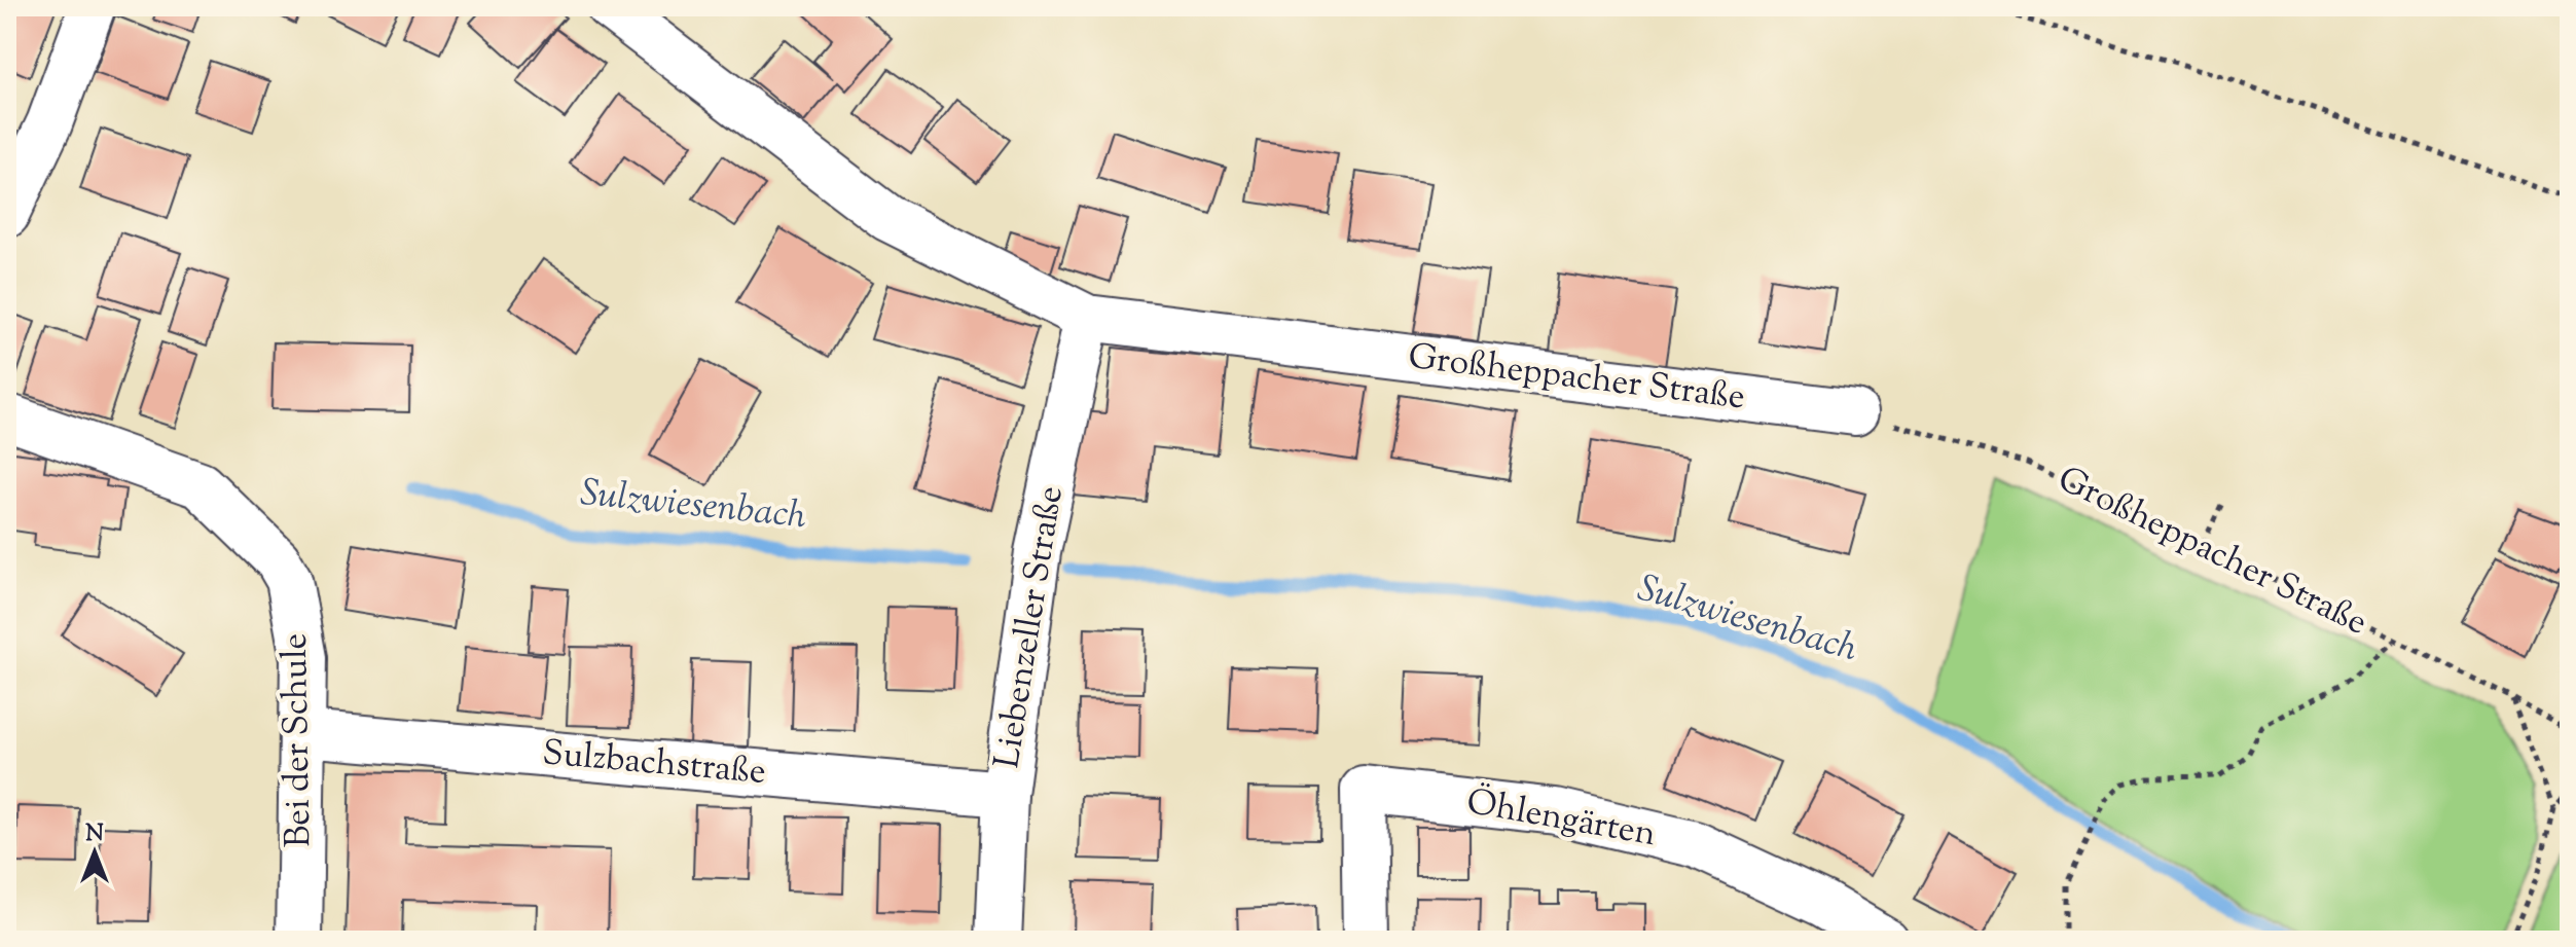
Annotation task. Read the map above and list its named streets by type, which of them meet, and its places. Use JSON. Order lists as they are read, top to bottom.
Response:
{
  "streets": {
    "street": [
      "Großheppacher Straße",
      "Liebenzeller Straße",
      "Bei der Schule",
      "Sulzbachstraße",
      "Öhlengärten"
    ]
  },
  "crossings": [
    ["Großheppacher Straße", "Liebenzeller Straße"],
    ["Liebenzeller Straße", "Sulzbachstraße"],
    ["Bei der Schule", "Sulzbachstraße"]
  ],
  "water": ["Sulzwiesenbach"],
  "north": "top"
}
